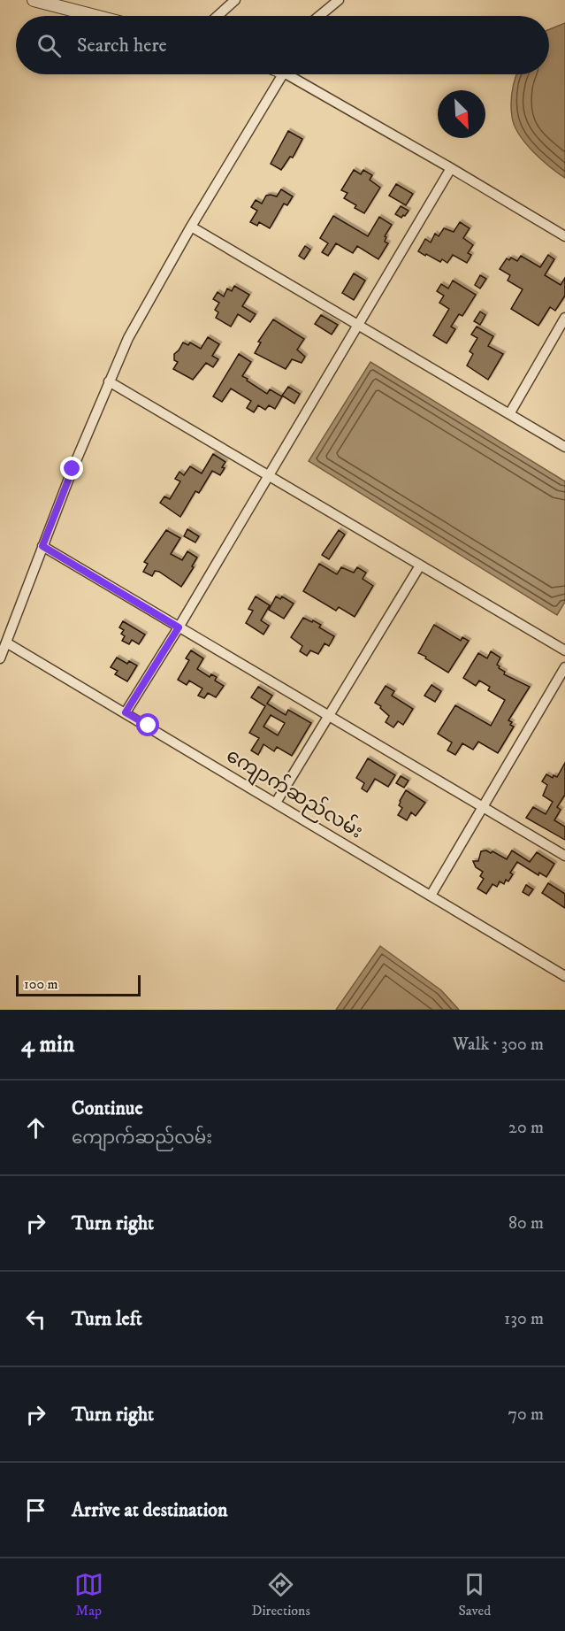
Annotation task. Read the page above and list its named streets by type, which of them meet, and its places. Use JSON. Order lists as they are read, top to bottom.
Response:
{
  "streets": {
    "street": ["ကျောက်ဆည်လမ်း"]
  },
  "scale_bar": "100 m",
  "north": "bottom right",
  "page": {
    "search": "Search here",
    "scale": "100 m",
    "heading": ["4 min", "Walk · 300 m"],
    "list": [
      ["Continue", "ကျောက်ဆည်လမ်း", "20 m"],
      ["Turn right", "80 m"],
      ["Turn left", "130 m"],
      ["Turn right", "70 m"],
      "Arrive at destination"
    ],
    "nav": ["Map", "Directions", "Saved"]
  }
}
